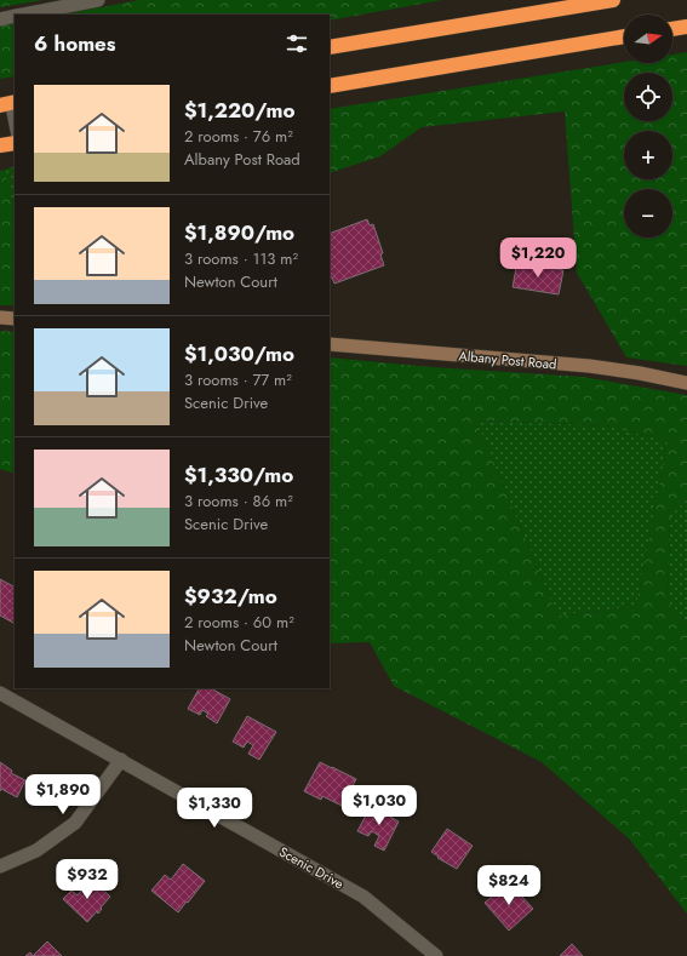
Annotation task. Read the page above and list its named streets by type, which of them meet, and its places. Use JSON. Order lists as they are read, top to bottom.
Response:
{
  "streets": {
    "main road": ["Albany Post Road"],
    "street": ["Scenic Drive"]
  },
  "north": "right",
  "page": {
    "map_buttons": ["+", "−"],
    "heading": "6 homes",
    "list": [
      {
        "name": "$1,220/mo",
        "note": "2 rooms · 76 m² · Albany Post Road"
      },
      {
        "name": "$1,890/mo",
        "note": "3 rooms · 113 m² · Newton Court"
      },
      {
        "name": "$1,030/mo",
        "note": "3 rooms · 77 m² · Scenic Drive"
      },
      {
        "name": "$1,330/mo",
        "note": "3 rooms · 86 m² · Scenic Drive"
      },
      {
        "name": "$932/mo",
        "note": "2 rooms · 60 m² · Newton Court"
      }
    ],
    "price": [
      "$1,220",
      "$1,890",
      "$1,030",
      "$1,330",
      "$932",
      "$824"
    ]
  }
}
